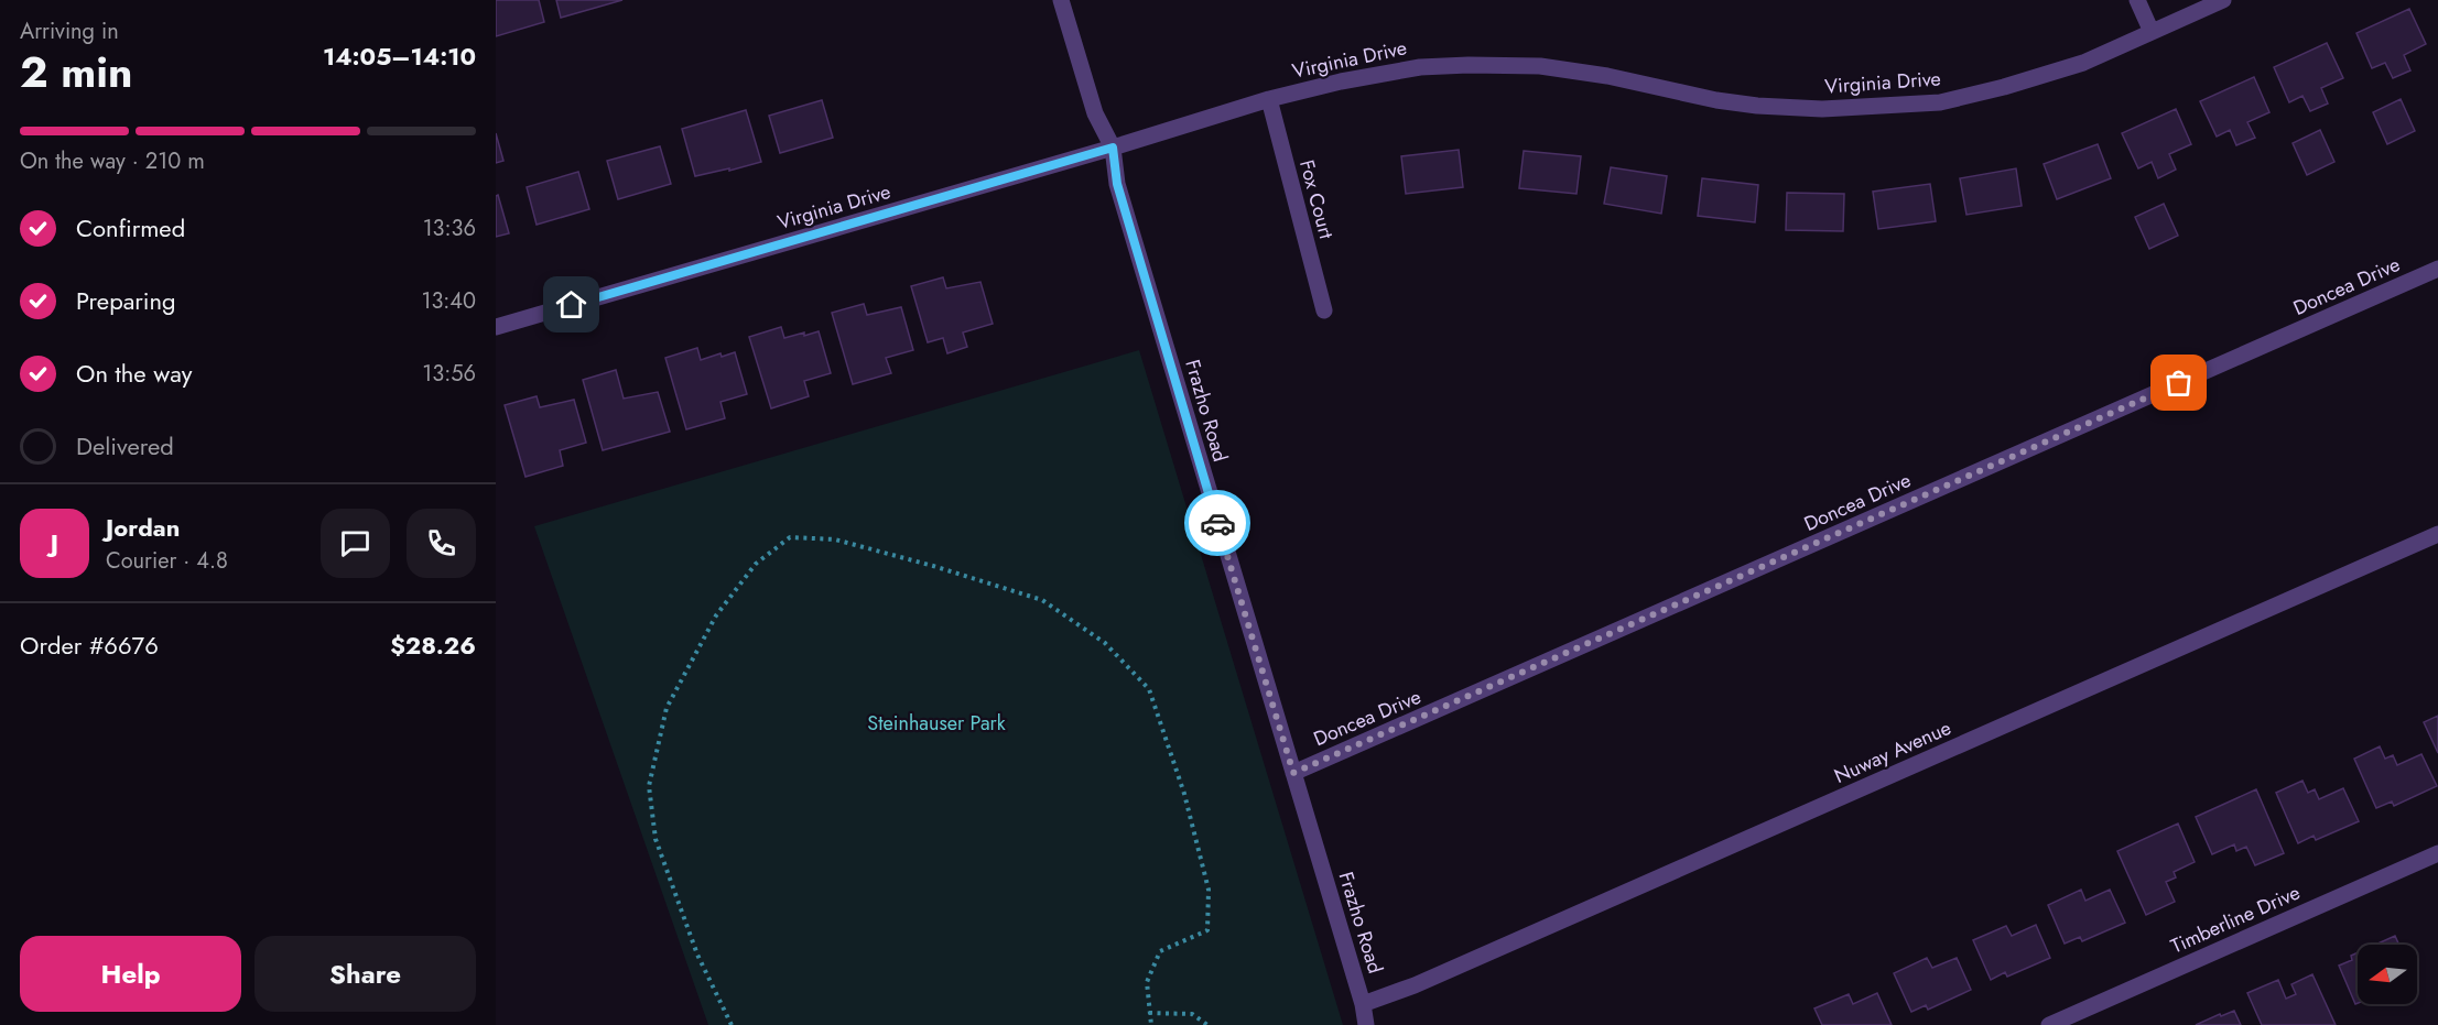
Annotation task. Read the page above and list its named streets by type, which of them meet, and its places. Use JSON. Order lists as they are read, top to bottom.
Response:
{
  "streets": {
    "street": [
      "Virginia Drive",
      "Fox Court",
      "Doncea Drive",
      "Frazho Road",
      "Nuway Avenue",
      "Timberline Drive"
    ]
  },
  "crossings": [
    ["Virginia Drive", "Fox Court"],
    ["Virginia Drive", "Frazho Road"],
    ["Doncea Drive", "Frazho Road"],
    ["Frazho Road", "Nuway Avenue"]
  ],
  "parks": ["Steinhauser Park"],
  "north": "left",
  "page": {
    "heading": ["2 min", "Arriving in", "14:05–14:10"],
    "panel": [
      "Jordan",
      "Courier · 4.8",
      "Order #6676",
      "$28.26"
    ],
    "bar": "On the way · 210 m",
    "list": [
      ["Confirmed", "13:36"],
      ["Preparing", "13:40"],
      ["On the way", "13:56"],
      "Delivered"
    ],
    "round": "J",
    "buttons": ["Help", "Share"]
  }
}
